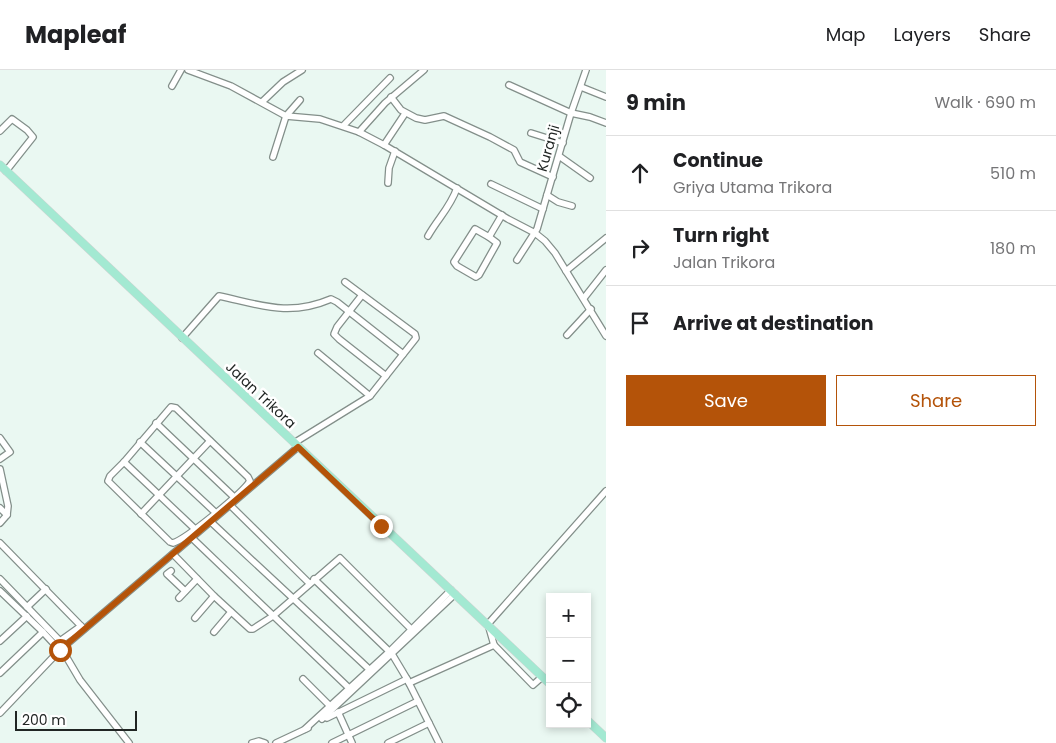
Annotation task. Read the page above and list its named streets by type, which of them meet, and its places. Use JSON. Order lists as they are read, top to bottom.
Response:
{
  "streets": {
    "main road": ["Jalan Trikora"],
    "street": ["Kuranji"]
  },
  "scale_bar": "200 m",
  "page": {
    "header": "Mapleaf",
    "nav": ["Map", "Layers", "Share"],
    "heading": ["9 min", "Walk · 690 m"],
    "list": [
      ["Continue", "Griya Utama Trikora", "510 m"],
      ["Turn right", "Jalan Trikora", "180 m"],
      "Arrive at destination"
    ],
    "buttons": ["Save", "Share"],
    "map_buttons": ["+", "−"],
    "scale": "200 m"
  }
}
